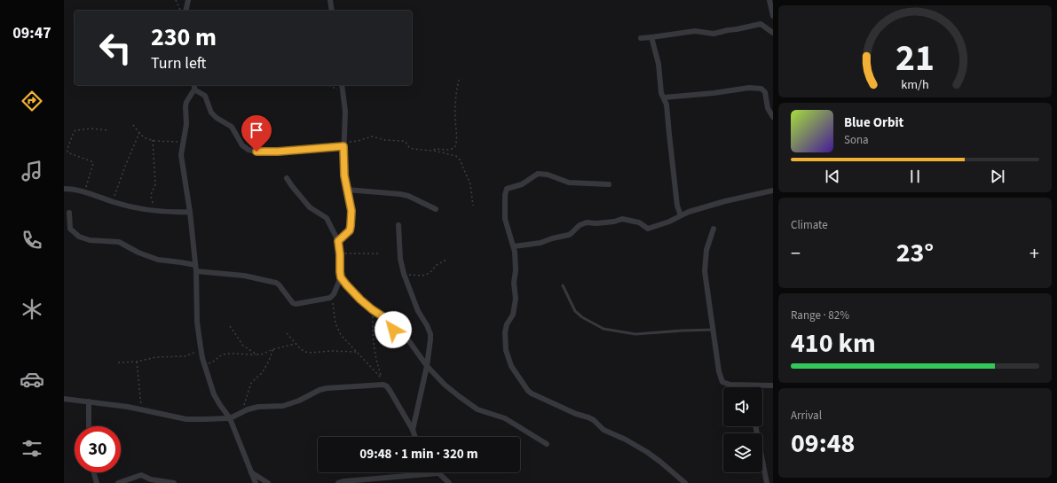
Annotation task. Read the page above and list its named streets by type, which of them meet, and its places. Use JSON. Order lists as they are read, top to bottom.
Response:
{
  "page": {
    "tabs": "09:47",
    "turn": ["230 m", "Turn left"],
    "song": ["Blue Orbit", "Sona"],
    "tile": [
      "Climate",
      ["Range · 82%", "410 km"],
      ["Arrival", "09:48"]
    ],
    "heat": ["−", "23°", "+"],
    "limit": "30",
    "trip": "09:48 · 1 min · 320 m",
    "gauge": ["21", "km/h"]
  }
}
